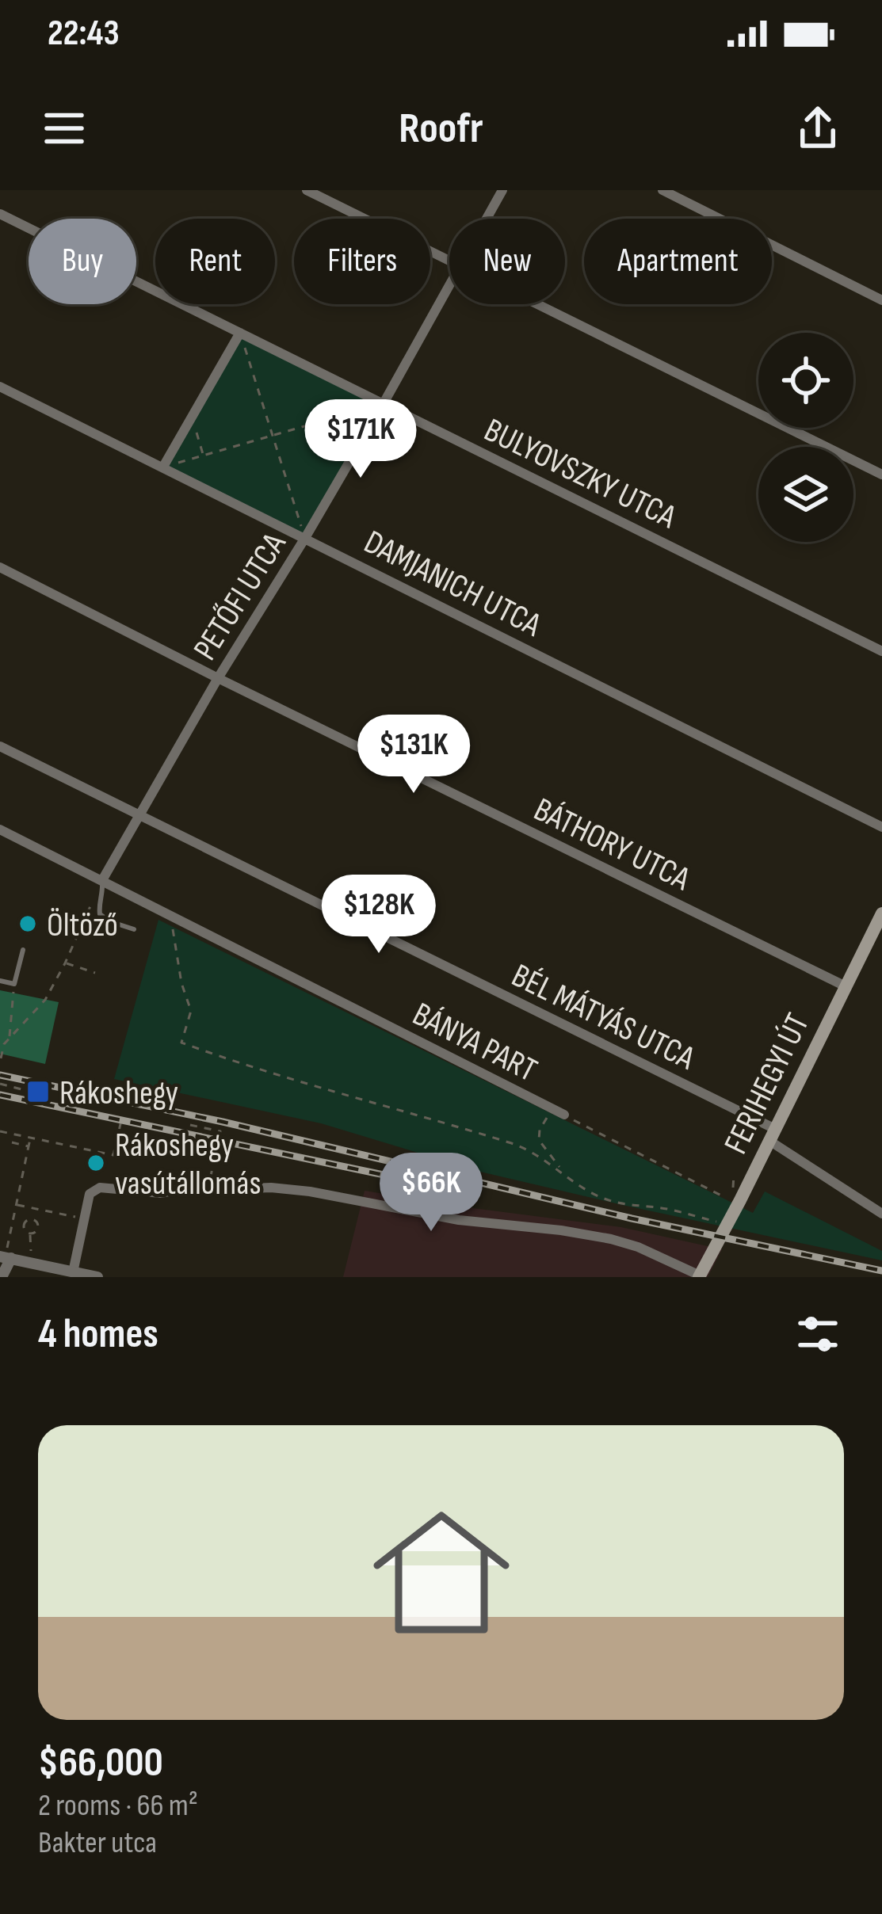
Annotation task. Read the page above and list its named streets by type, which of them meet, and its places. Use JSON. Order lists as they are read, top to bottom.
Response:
{
  "streets": {
    "main road": ["FERIHEGYI ÚT"],
    "street": [
      "BULYOVSZKY UTCA",
      "DAMJANICH UTCA",
      "PETŐFI UTCA",
      "BÁTHORY UTCA",
      "BÉL MÁTYÁS UTCA",
      "BÁNYA PART"
    ]
  },
  "crossings": [
    ["BULYOVSZKY UTCA", "PETŐFI UTCA"],
    ["DAMJANICH UTCA", "PETŐFI UTCA"],
    ["PETŐFI UTCA", "BÁTHORY UTCA"],
    ["PETŐFI UTCA", "BÉL MÁTYÁS UTCA"],
    ["PETŐFI UTCA", "BÁNYA PART"],
    ["BÁTHORY UTCA", "FERIHEGYI ÚT"],
    ["BÉL MÁTYÁS UTCA", "FERIHEGYI ÚT"]
  ],
  "places": {
    "other": ["Öltöző", "Rákoshegy vasútállomás"],
    "transit": ["Rákoshegy"]
  },
  "page": {
    "status": "22:43",
    "header": "Roofr",
    "chip": [
      "Buy",
      "Rent",
      "Filters",
      "New",
      "Apartment"
    ],
    "price": [
      "$171K",
      "$131K",
      "$128K",
      "$66K"
    ],
    "heading": "4 homes",
    "list": [
      {
        "name": "$66,000",
        "note": "2 rooms · 66 m² · Bakter utca"
      }
    ]
  }
}
